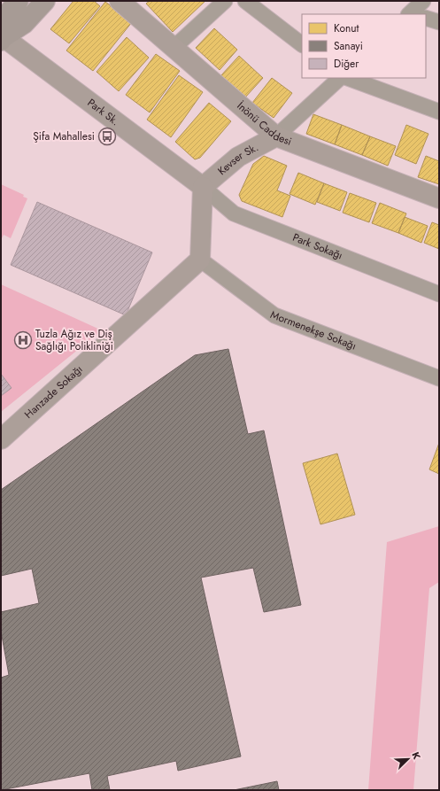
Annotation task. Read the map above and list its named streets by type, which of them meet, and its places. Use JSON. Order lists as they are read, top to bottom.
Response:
{
  "streets": {
    "street": [
      "Park Sk.",
      "İnönü Caddesi",
      "Kevser Sk.",
      "Park Sokağı",
      "Mormenekşe Sokağı",
      "Hanzade Sokağı"
    ]
  },
  "crossings": [
    ["Park Sk.", "Kevser Sk."],
    ["Park Sk.", "Park Sokağı"],
    ["İnönü Caddesi", "Kevser Sk."],
    ["Kevser Sk.", "Park Sokağı"],
    ["Mormenekşe Sokağı", "Hanzade Sokağı"]
  ],
  "places": {
    "bus stop": ["Şifa Mahallesi"],
    "hospital": ["Tuzla Ağız ve Diş Sağlığı Polikliniği"]
  },
  "legend": ["Konut", "Sanayi", "Diğer"],
  "north": "top right"
}
